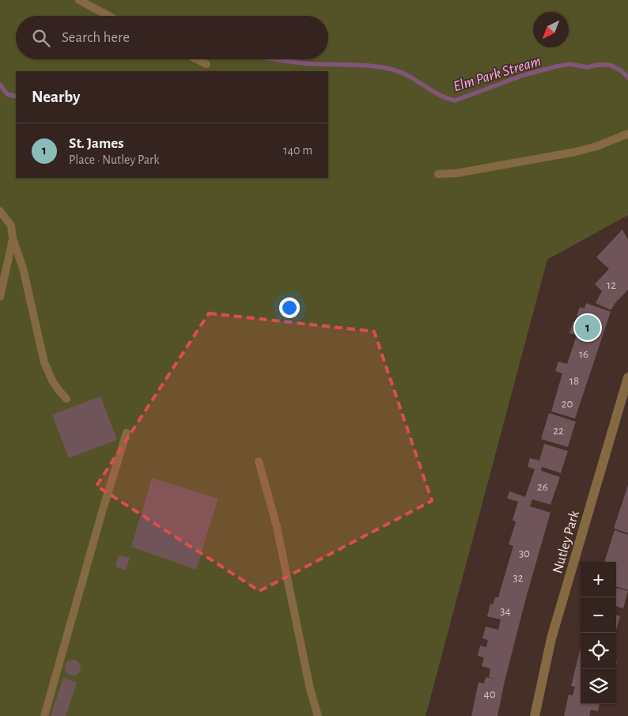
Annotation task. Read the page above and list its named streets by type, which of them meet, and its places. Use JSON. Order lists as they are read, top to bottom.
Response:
{
  "streets": {
    "street": ["Nutley Park"]
  },
  "water": ["Elm Park Stream"],
  "house_numbers": [
    "12",
    "16",
    "18",
    "20",
    "22",
    "26",
    "30",
    "32",
    "34",
    "40"
  ],
  "north": "bottom left",
  "page": {
    "search": "Search here",
    "heading": "Nearby",
    "list": [
      {
        "mark": "1",
        "name": "St. James",
        "note": "Place · Nutley Park",
        "value": "140 m"
      }
    ],
    "pins": "1",
    "map_buttons": ["+", "−"]
  }
}
